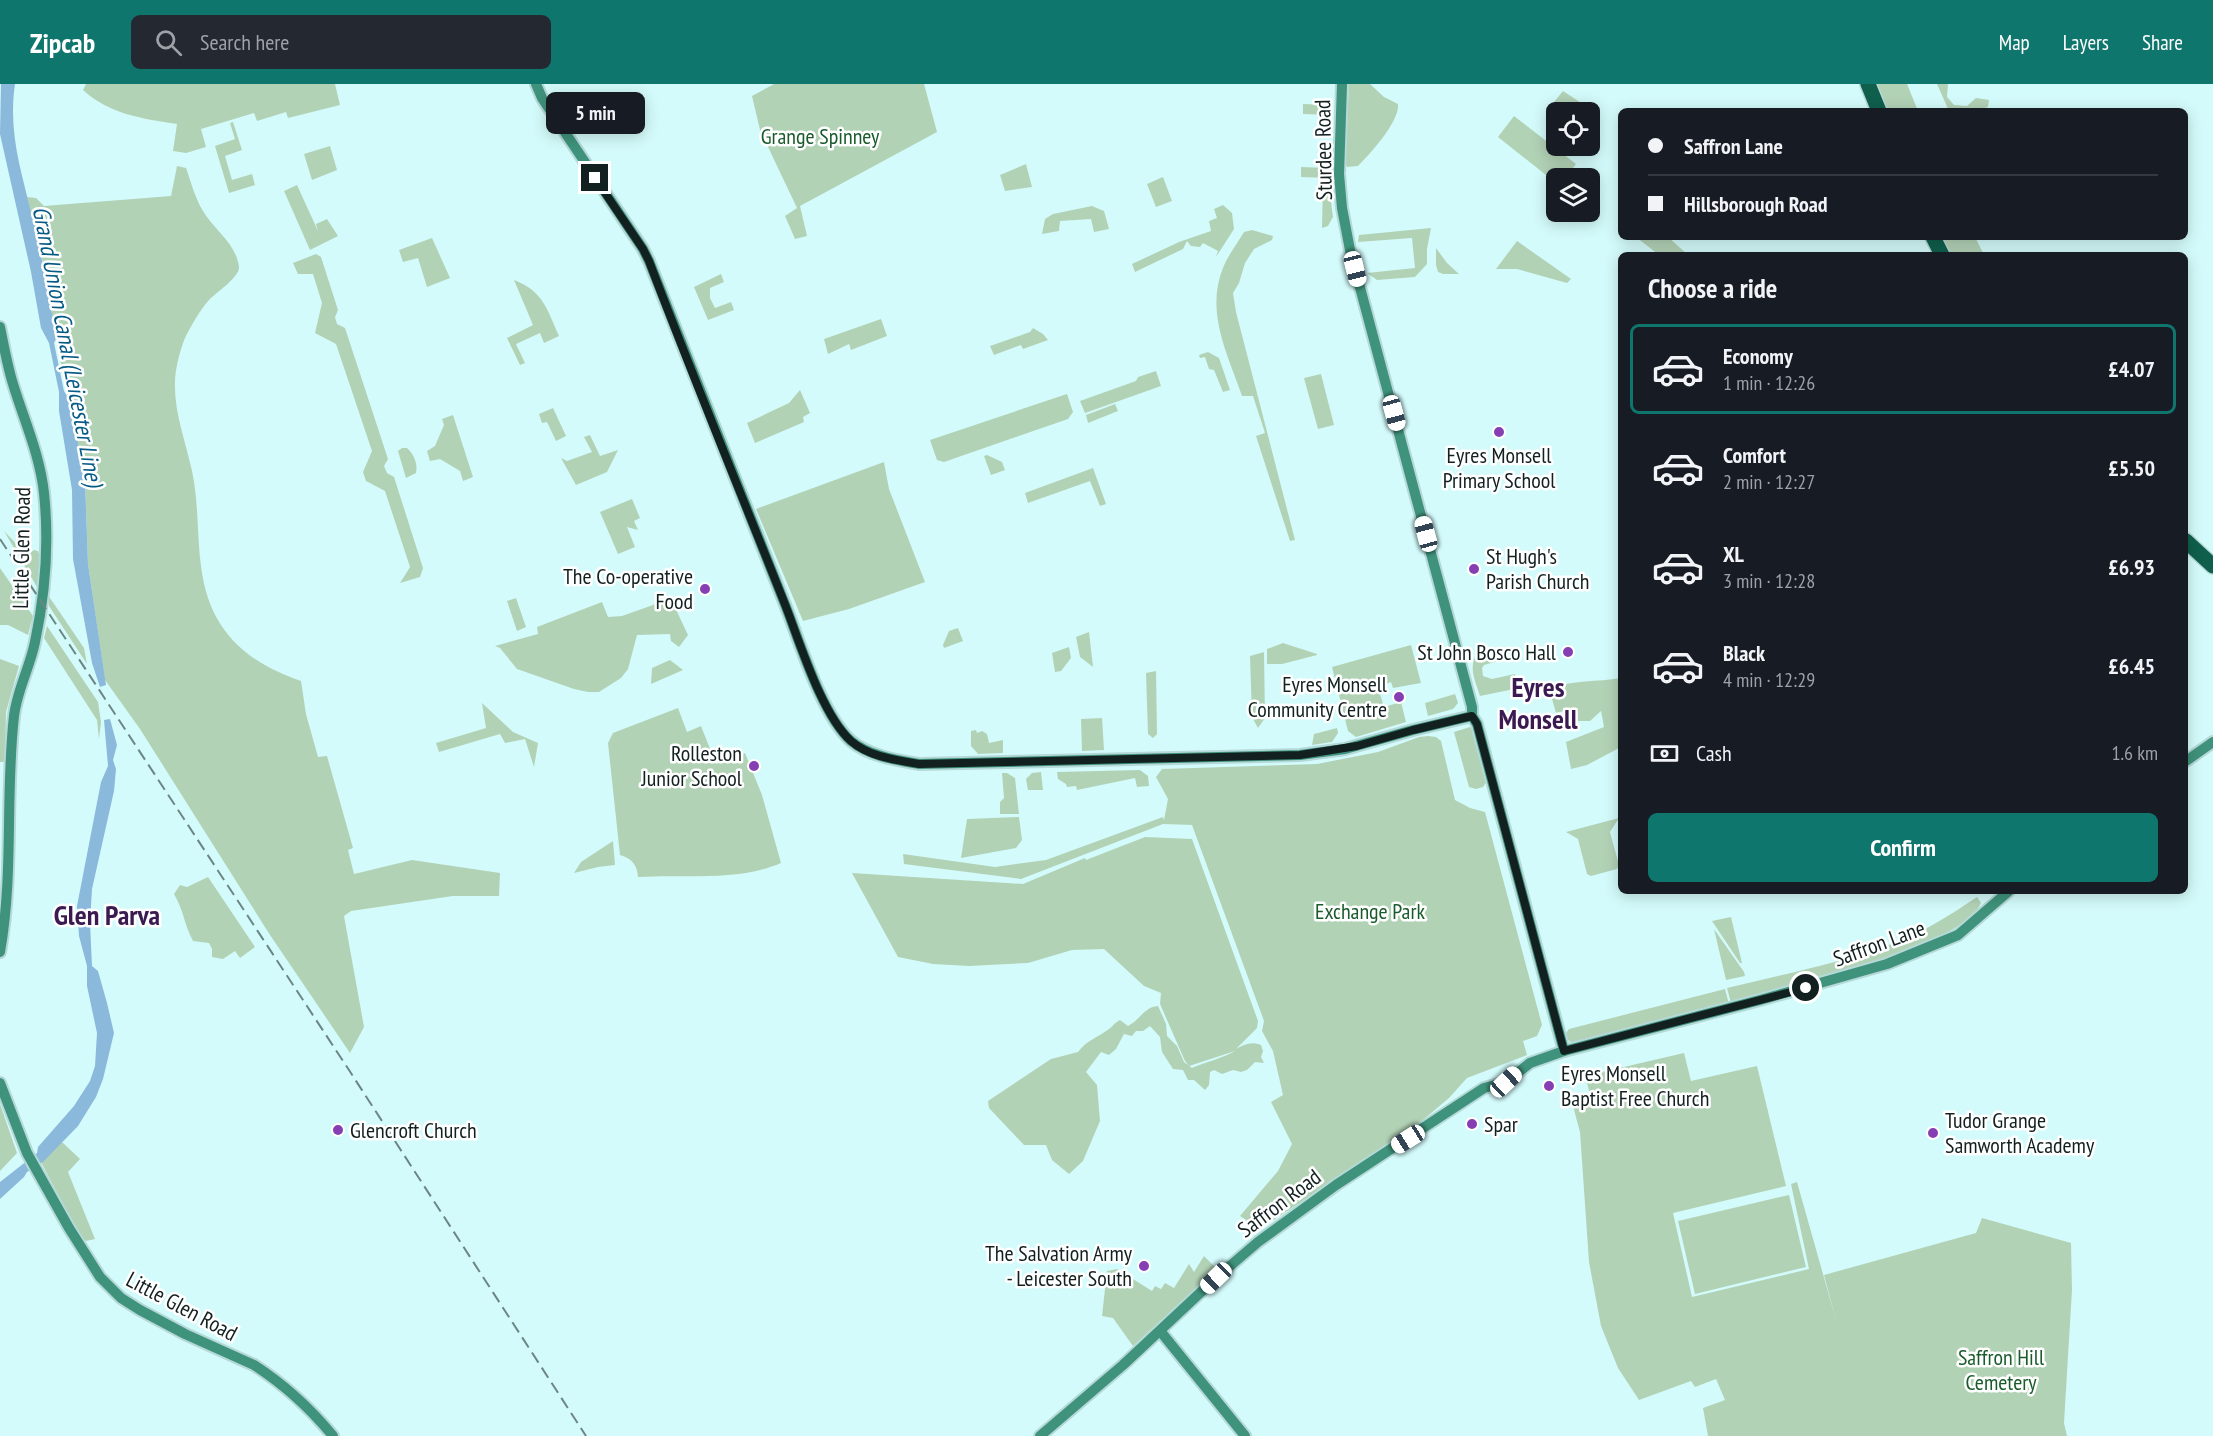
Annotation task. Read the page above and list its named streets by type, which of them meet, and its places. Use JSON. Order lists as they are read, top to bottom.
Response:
{
  "streets": {
    "street": [
      "Sturdee Road",
      "Little Glen Road",
      "Saffron Lane",
      "Saffron Road"
    ]
  },
  "crossings": [
    ["Sturdee Road", "Saffron Lane"],
    ["Saffron Lane", "Saffron Road"]
  ],
  "districts": ["Eyres Monsell", "Glen Parva"],
  "water": ["Grand Union Canal (Leicester Line)"],
  "parks": ["Grange Spinney", "Exchange Park", "Saffron Hill Cemetery"],
  "places": [
    "Eyres Monsell Primary School",
    "St Hugh's Parish Church",
    "The Co-operative Food",
    "St John Bosco Hall",
    "Eyres Monsell Community Centre",
    "Rolleston Junior School",
    "Eyres Monsell Baptist Free Church",
    "Spar",
    "Glencroft Church",
    "Tudor Grange Samworth Academy",
    "The Salvation Army - Leicester South"
  ],
  "page": {
    "header": "Zipcab",
    "search": "Search here",
    "nav": ["Map", "Layers", "Share"],
    "bubble": "5 min",
    "banner": ["Saffron Lane", "Hillsborough Road"],
    "heading": "Choose a ride",
    "list": [
      {
        "name": "Economy",
        "note": "1 min · 12:26",
        "value": "£4.07"
      },
      {
        "name": "Comfort",
        "note": "2 min · 12:27",
        "value": "£5.50"
      },
      {
        "name": "XL",
        "note": "3 min · 12:28",
        "value": "£6.93"
      },
      {
        "name": "Black",
        "note": "4 min · 12:29",
        "value": "£6.45"
      }
    ],
    "pay": ["Cash", "1.6 km"],
    "buttons": "Confirm"
  }
}
